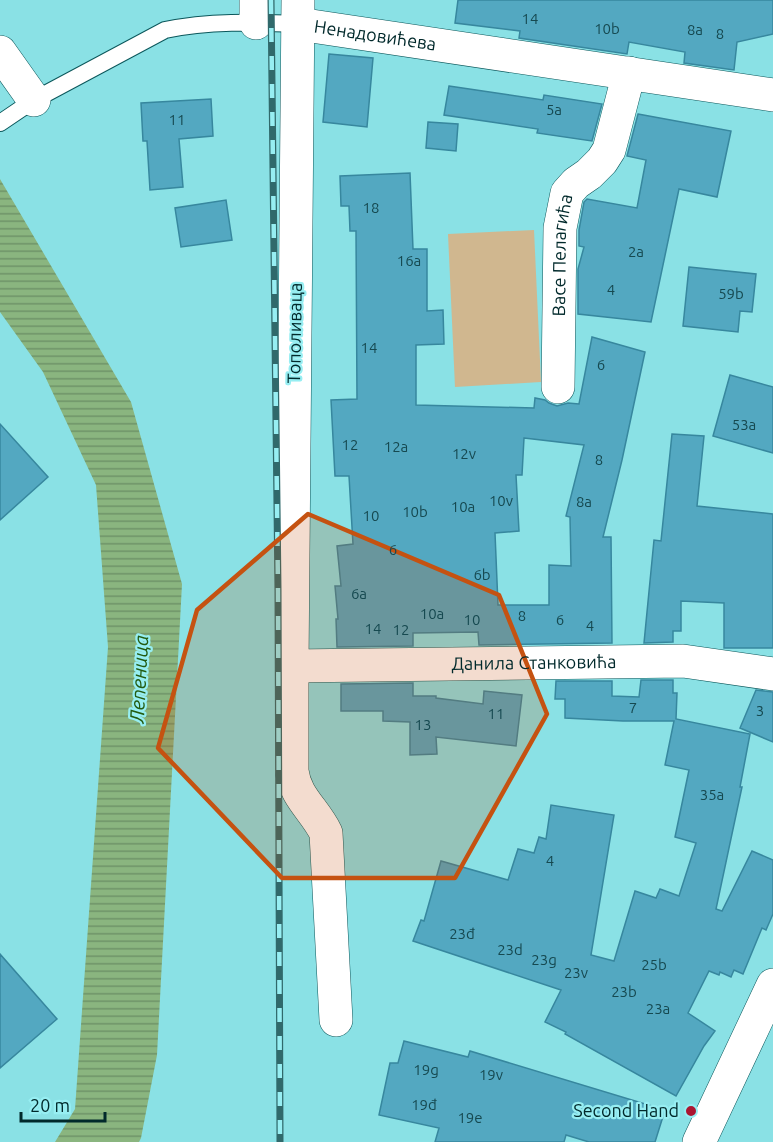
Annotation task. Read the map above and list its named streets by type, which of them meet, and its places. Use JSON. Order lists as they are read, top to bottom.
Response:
{
  "streets": {
    "street": [
      "Ненадовићева",
      "Васе Пелагића",
      "Тополиваца",
      "Данила Станковића"
    ]
  },
  "crossings": [
    ["Ненадовићева", "Васе Пелагића"],
    ["Ненадовићева", "Тополиваца"],
    ["Тополиваца", "Данила Станковића"]
  ],
  "water": ["Лепеница"],
  "places": ["Second Hand"],
  "house_numbers": [
    "14",
    "10b",
    "8a",
    "8",
    "5a",
    "11",
    "18",
    "2a",
    "16a",
    "4",
    "59b",
    "14",
    "6",
    "53a",
    "12",
    "12a",
    "12v",
    "8",
    "10v",
    "8a",
    "10a",
    "10b",
    "10",
    "6",
    "6b",
    "6a",
    "10a",
    "8",
    "10",
    "6",
    "4",
    "14",
    "12",
    "7",
    "3",
    "11",
    "13",
    "35a",
    "4",
    "23đ",
    "23d",
    "23g",
    "25b",
    "23v",
    "23b",
    "23a",
    "19g",
    "19v",
    "19đ",
    "19e"
  ],
  "scale_bar": "20 m"
}
